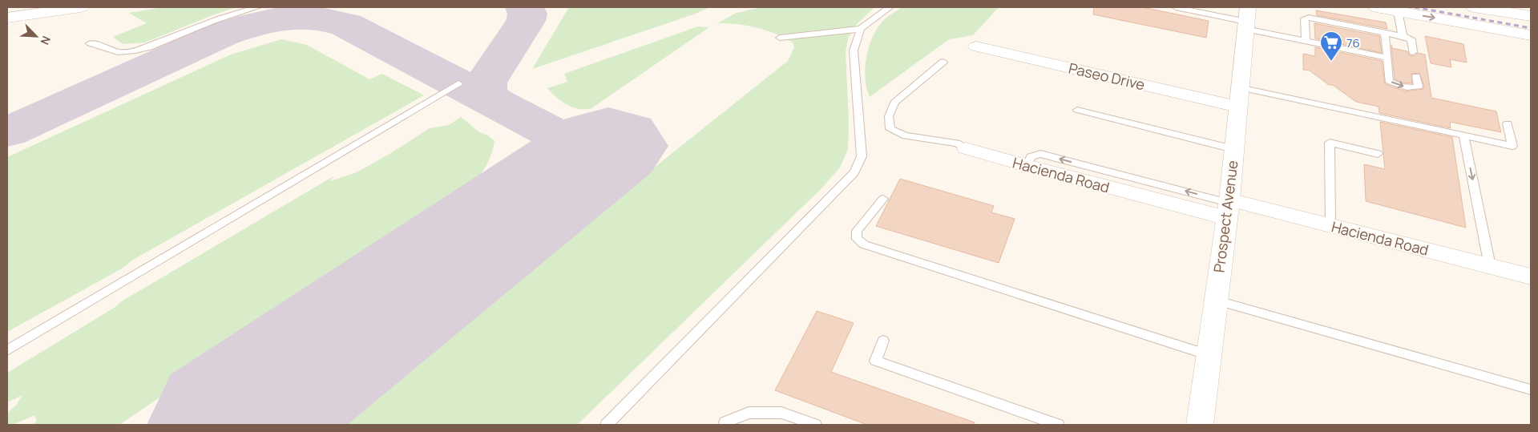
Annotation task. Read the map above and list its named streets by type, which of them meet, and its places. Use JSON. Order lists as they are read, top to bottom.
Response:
{
  "streets": {
    "main road": ["Prospect Avenue"],
    "street": ["Paseo Drive", "Hacienda Road"]
  },
  "crossings": [
    ["Paseo Drive", "Prospect Avenue"],
    ["Hacienda Road", "Prospect Avenue"]
  ],
  "places": {
    "supermarket": ["76"]
  },
  "north": "bottom right"
}
